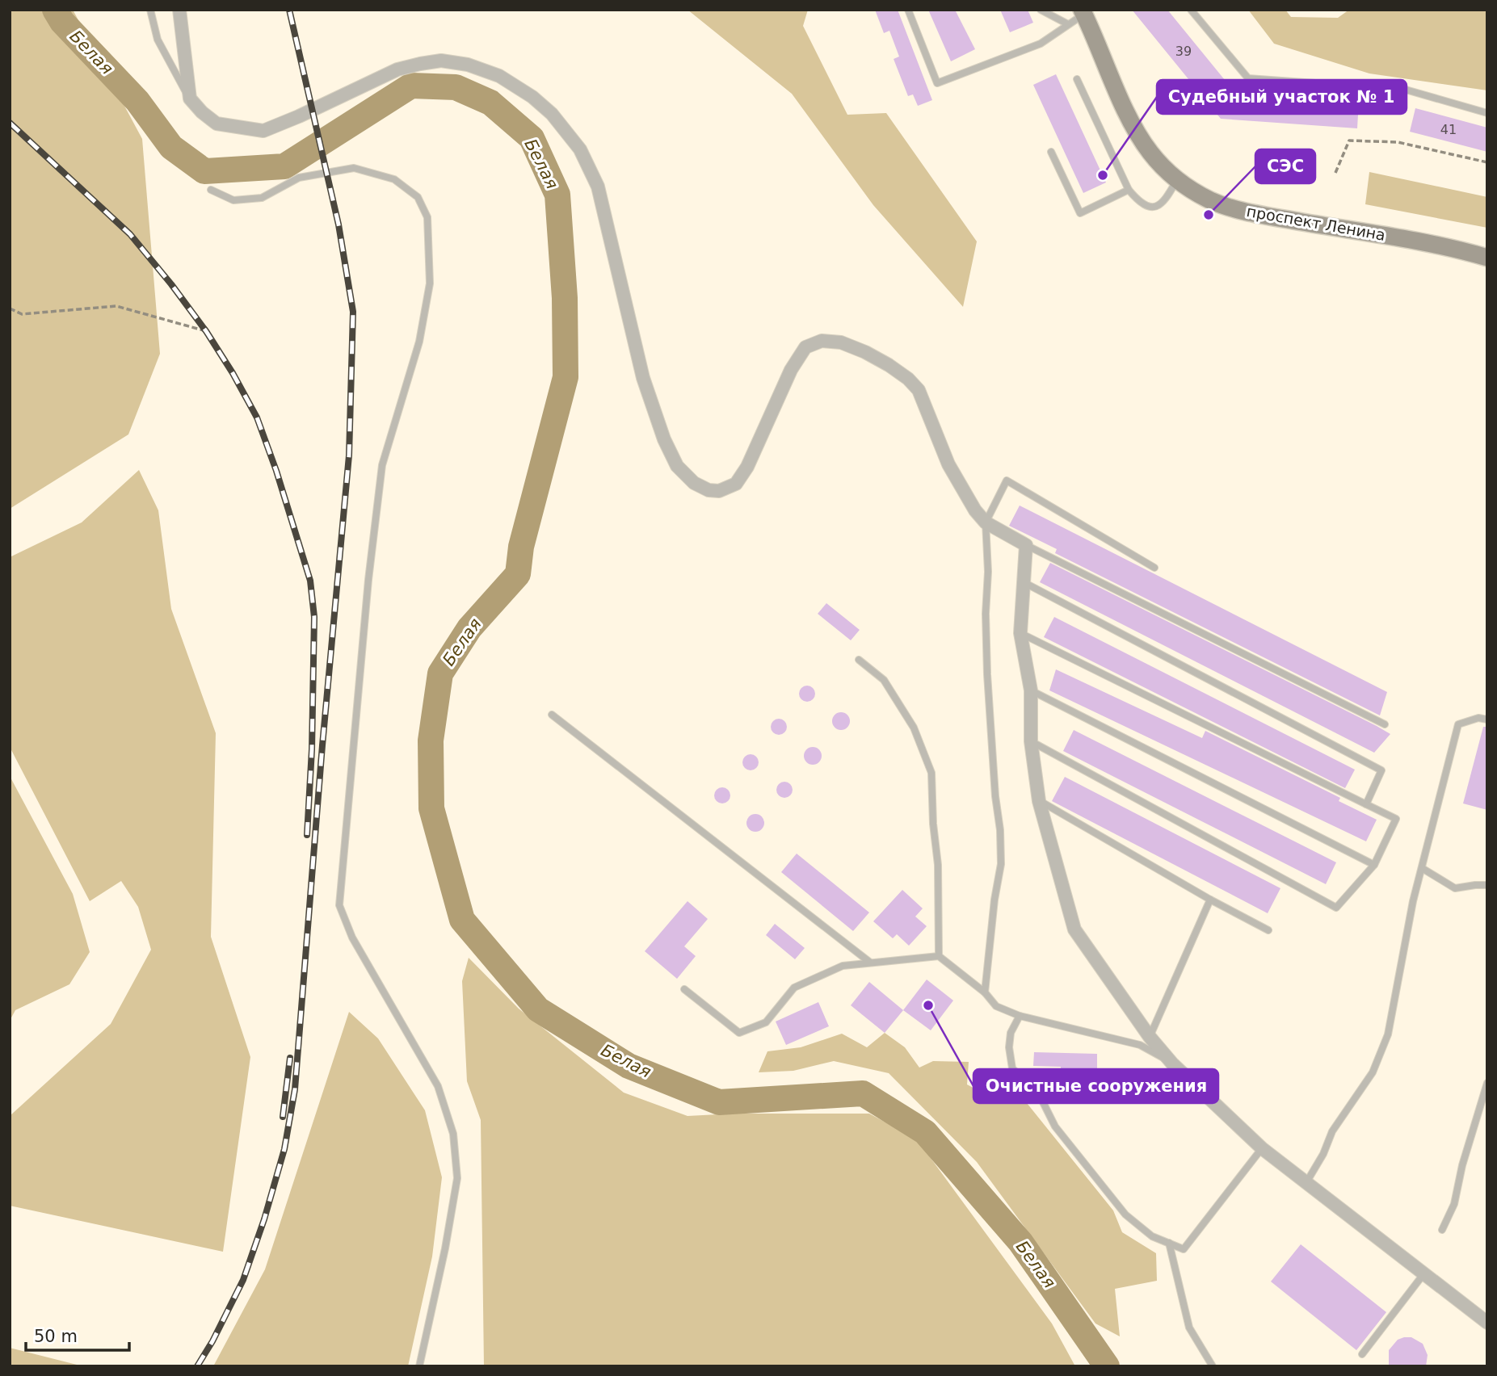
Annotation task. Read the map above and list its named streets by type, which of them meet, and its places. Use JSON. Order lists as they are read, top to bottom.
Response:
{
  "streets": {
    "main road": ["проспект Ленина"]
  },
  "water": ["Белая"],
  "places": ["Судебный участок № 1", "СЭС", "Очистные сооружения"],
  "house_numbers": ["39", "41"],
  "scale_bar": "50 m"
}
